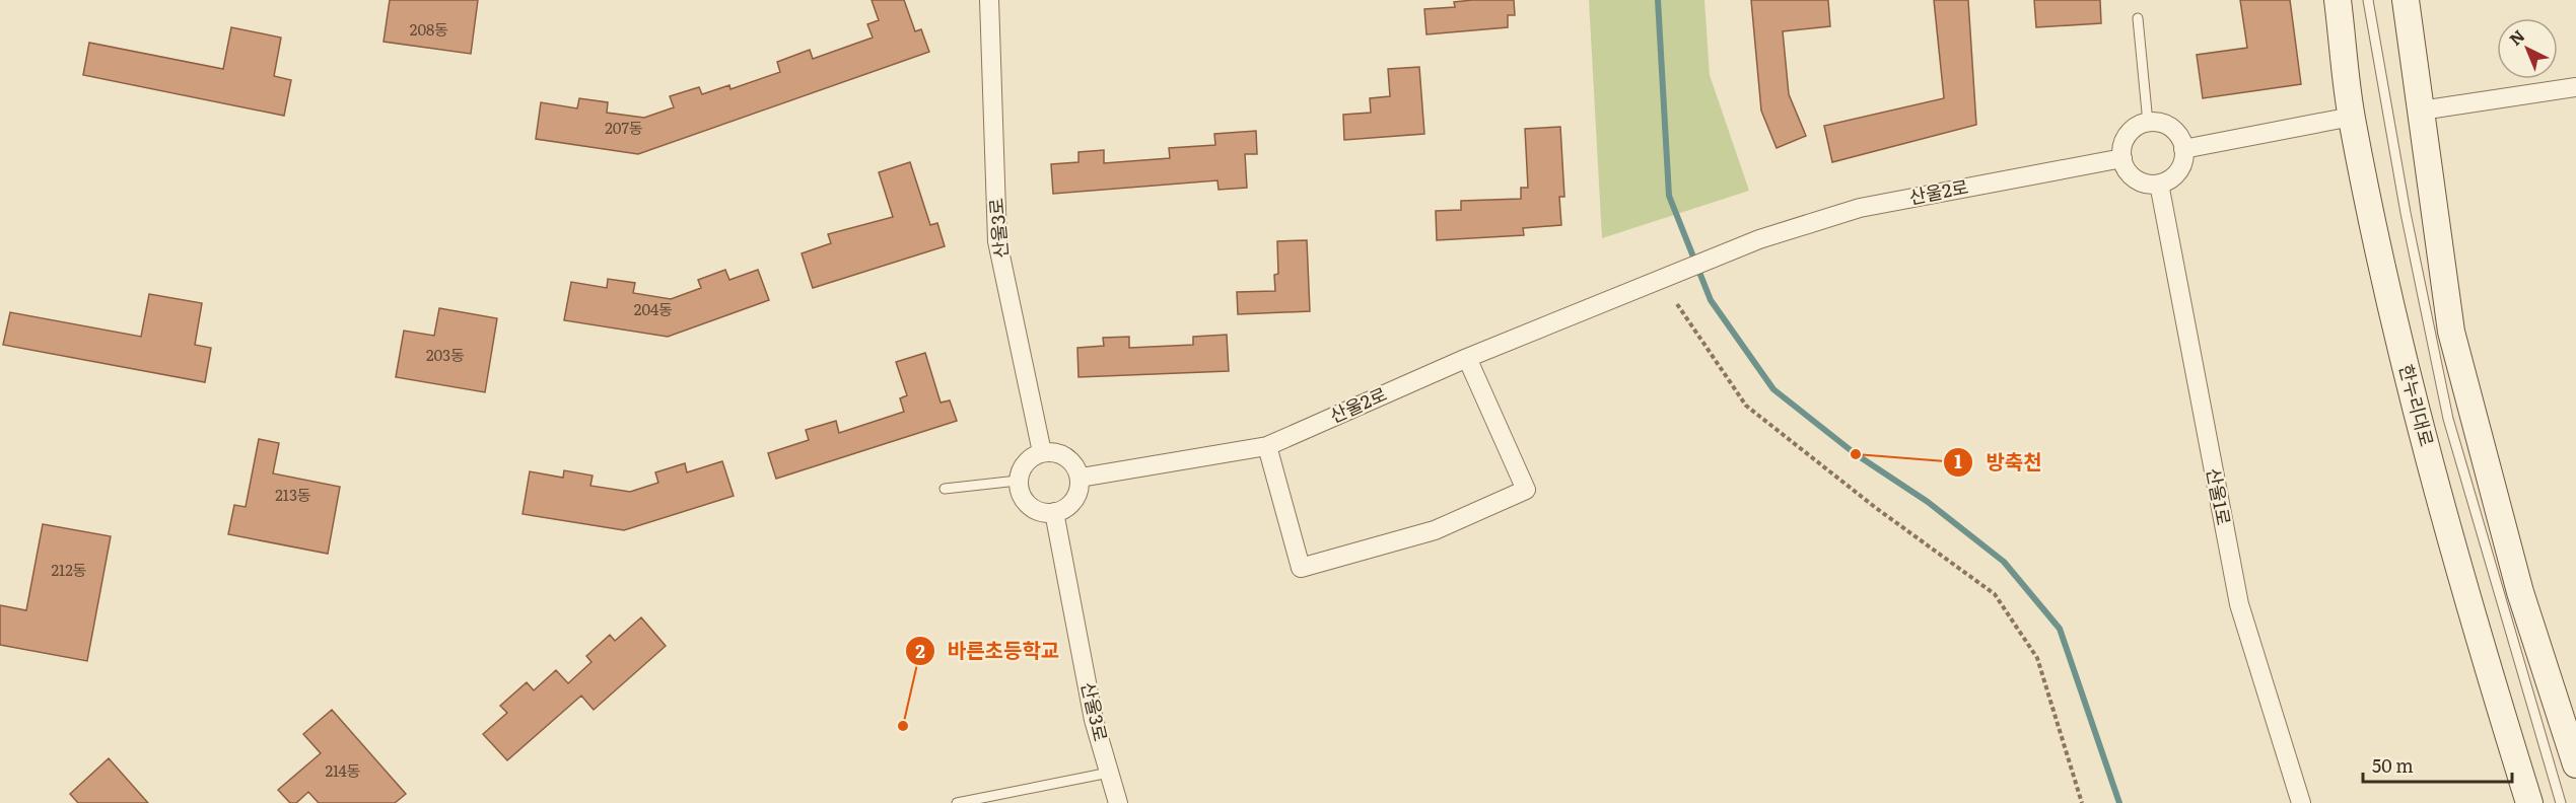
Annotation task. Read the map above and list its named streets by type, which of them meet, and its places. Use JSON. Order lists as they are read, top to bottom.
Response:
{
  "streets": {
    "street": [
      "산울2로",
      "산울3로",
      "한누리대로",
      "산울1로"
    ]
  },
  "crossings": [
    ["산울2로", "산울3로"],
    ["산울2로", "산울1로"]
  ],
  "places": ["방축천", "바른초등학교"],
  "house_numbers": [
    "208동",
    "207동",
    "204동",
    "203동",
    "213동",
    "212동",
    "214동"
  ],
  "scale_bar": "50 m",
  "north": "top left"
}
